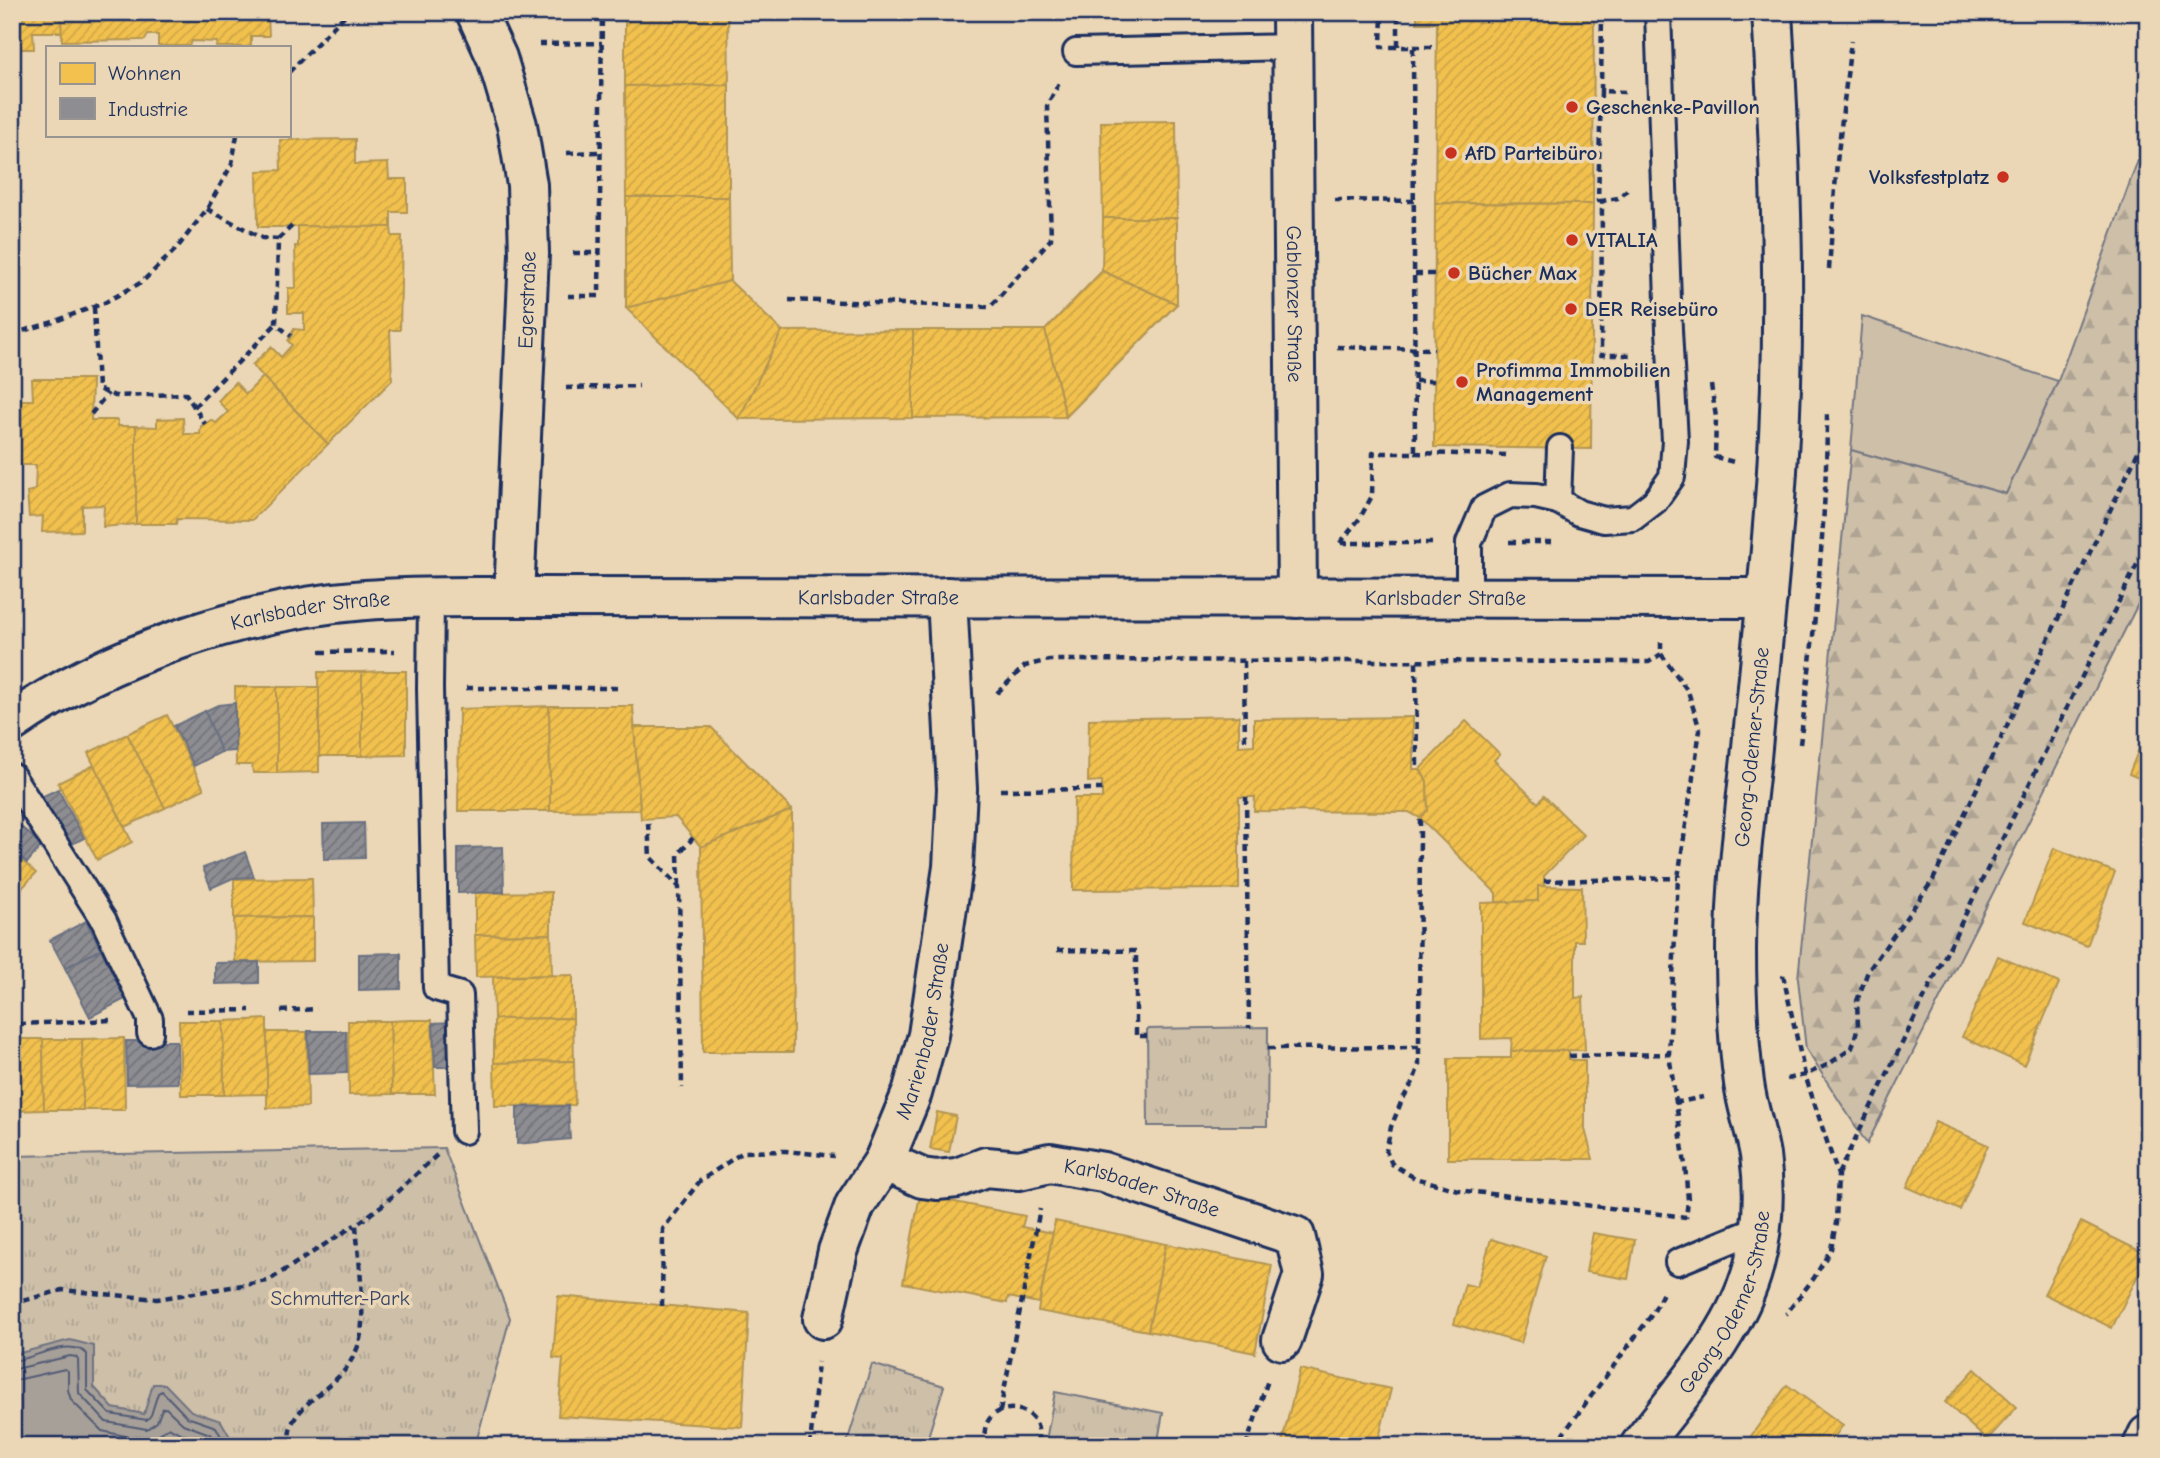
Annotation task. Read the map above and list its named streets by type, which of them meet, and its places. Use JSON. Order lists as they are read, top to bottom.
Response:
{
  "streets": {
    "street": [
      "Egerstraße",
      "Gablonzer Straße",
      "Karlsbader Straße",
      "Georg-Odemer-Straße",
      "Marienbader Straße"
    ]
  },
  "crossings": [
    ["Egerstraße", "Karlsbader Straße"],
    ["Gablonzer Straße", "Karlsbader Straße"],
    ["Karlsbader Straße", "Georg-Odemer-Straße"],
    ["Karlsbader Straße", "Marienbader Straße"]
  ],
  "parks": ["Schmutter-Park"],
  "places": [
    "Geschenke-Pavillon",
    "AfD Parteibüro",
    "Volksfestplatz",
    "VITALIA",
    "Bücher Max",
    "DER Reisebüro",
    "Profimma Immobilien Management"
  ],
  "legend": ["Wohnen", "Industrie"]
}
